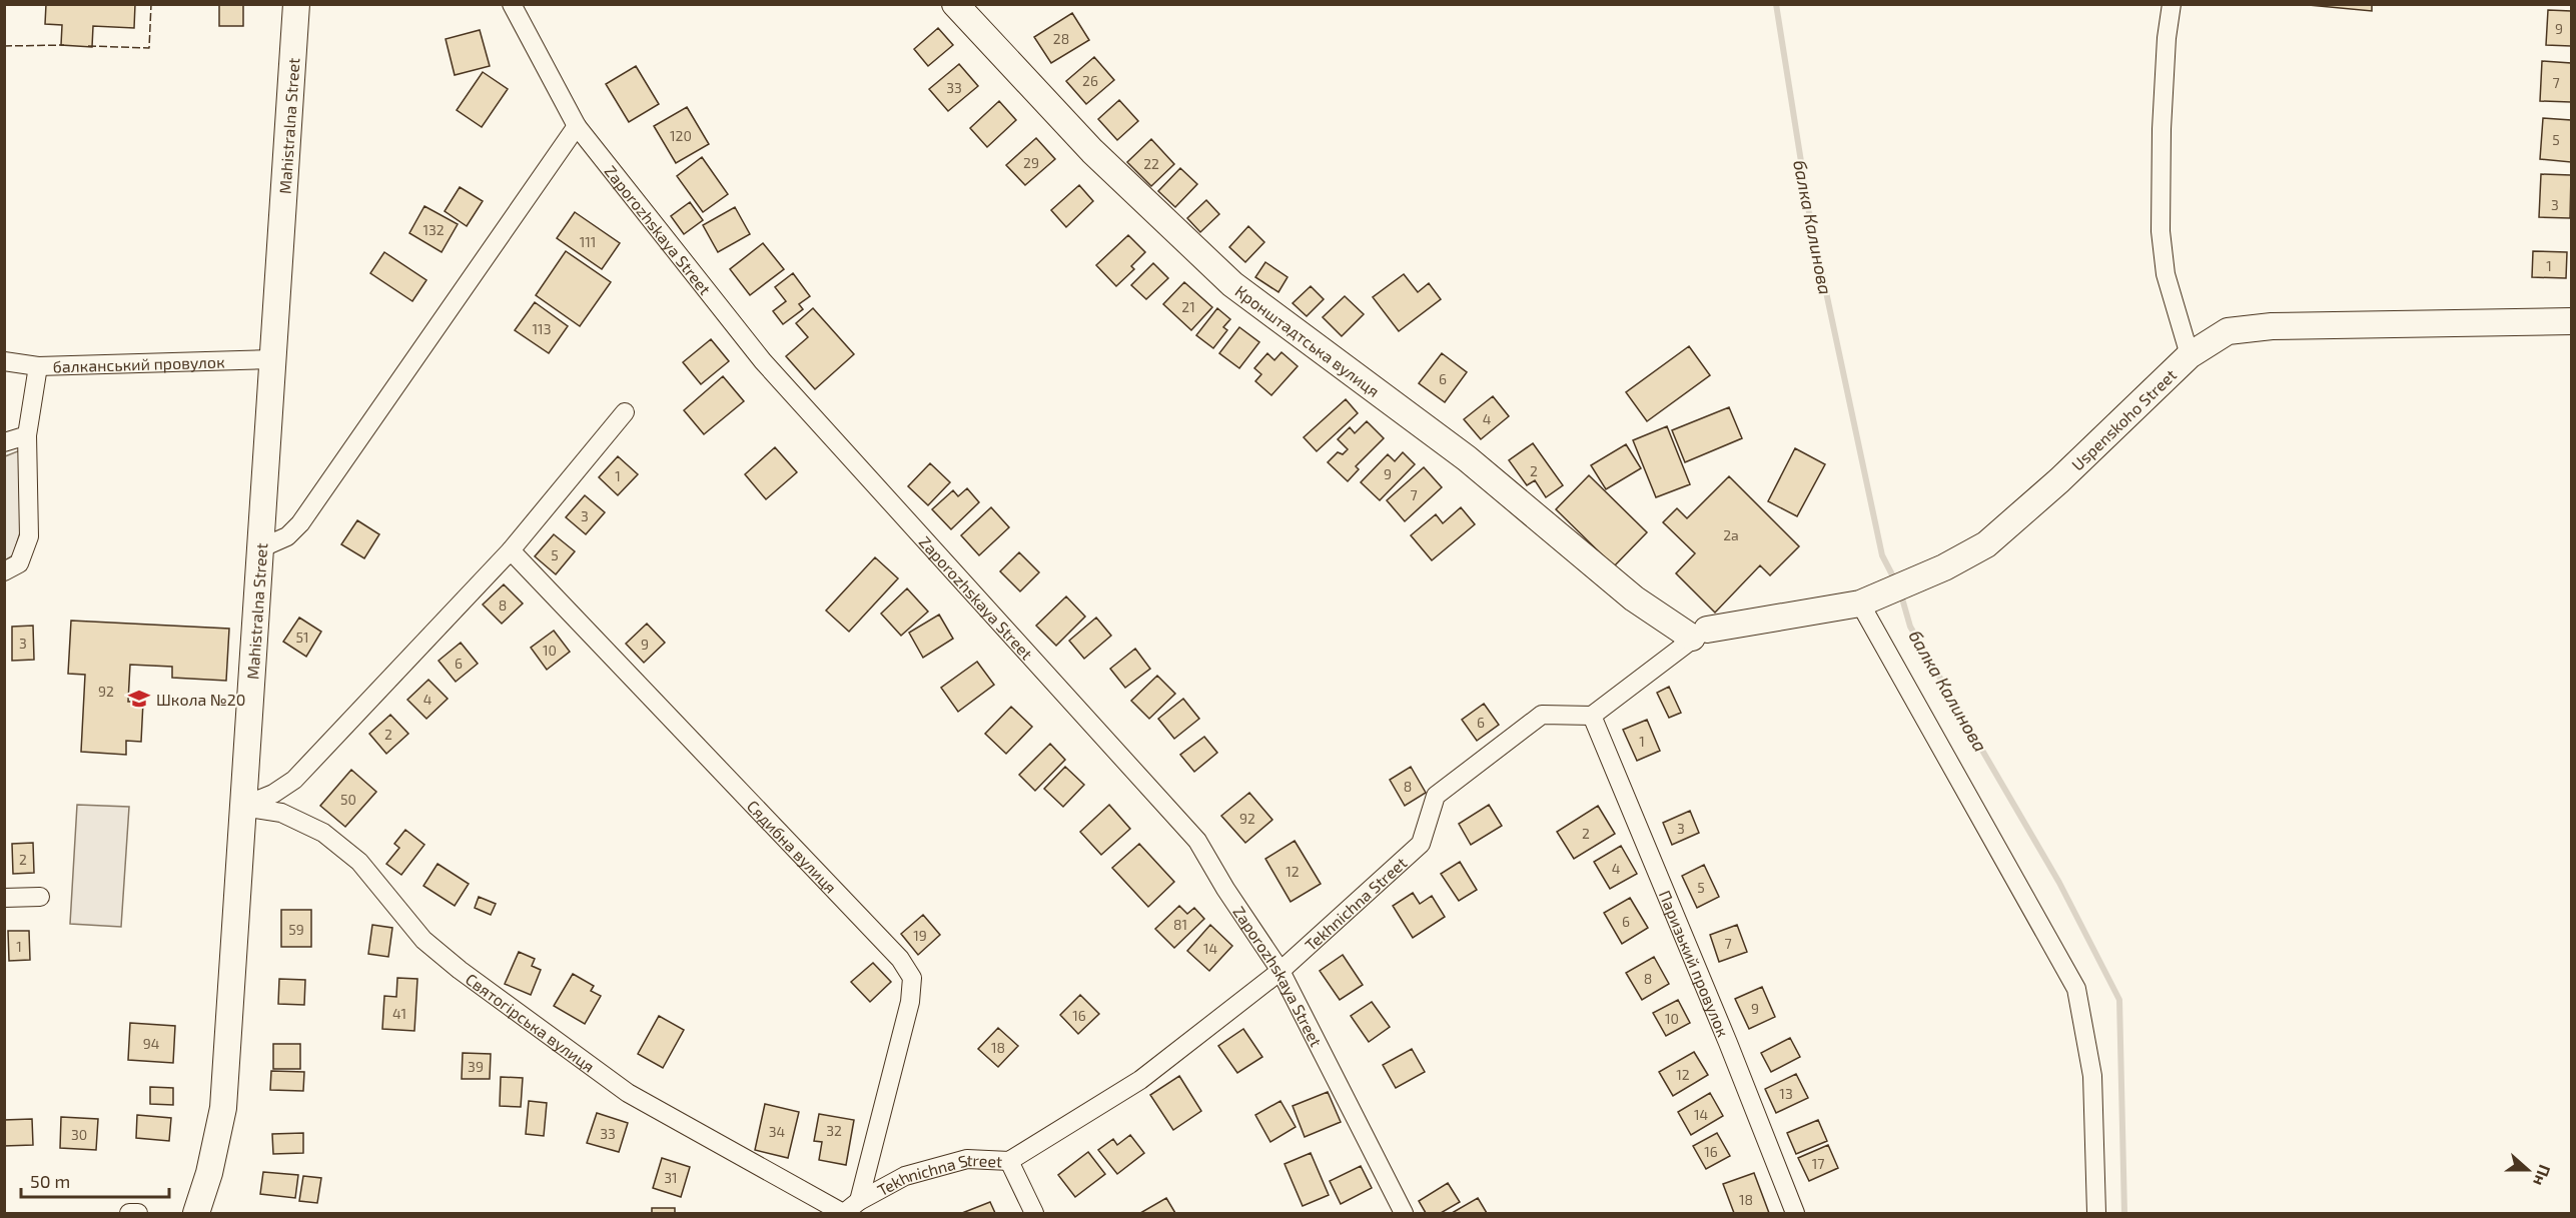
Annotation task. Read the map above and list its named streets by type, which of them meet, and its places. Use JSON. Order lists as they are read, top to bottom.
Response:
{
  "streets": {
    "street": [
      "Mahistralna Street",
      "Zaporozhskaya Street",
      "Кронштадтська вулиця",
      "балканський провулок",
      "Uspenskoho Street",
      "Сядибна вулиця",
      "Tekhnichna Street",
      "Паризький провулок",
      "Святогірська вулиця"
    ]
  },
  "crossings": [
    ["Mahistralna Street", "балканський провулок"],
    ["Mahistralna Street", "Святогірська вулиця"],
    ["Zaporozhskaya Street", "Tekhnichna Street"],
    ["Кронштадтська вулиця", "Uspenskoho Street"],
    ["Сядибна вулиця", "Tekhnichna Street"],
    ["Tekhnichna Street", "Паризький провулок"],
    ["Tekhnichna Street", "Святогірська вулиця"]
  ],
  "water": ["балка Калинова"],
  "places": {
    "school or university": ["Школа №20"]
  },
  "house_numbers": [
    "9",
    "28",
    "26",
    "7",
    "33",
    "120",
    "5",
    "29",
    "22",
    "3",
    "132",
    "111",
    "1",
    "21",
    "113",
    "6",
    "4",
    "2",
    "9",
    "1",
    "7",
    "3",
    "2а",
    "5",
    "8",
    "51",
    "3",
    "9",
    "10",
    "6",
    "92",
    "4",
    "6",
    "2",
    "1",
    "8",
    "50",
    "92",
    "3",
    "2",
    "2",
    "4",
    "12",
    "5",
    "6",
    "81",
    "59",
    "19",
    "7",
    "1",
    "14",
    "8",
    "9",
    "41",
    "16",
    "10",
    "94",
    "18",
    "39",
    "12",
    "13",
    "14",
    "32",
    "34",
    "33",
    "30",
    "16",
    "17",
    "31",
    "18"
  ],
  "scale_bar": "50 m",
  "north": "right"
}
